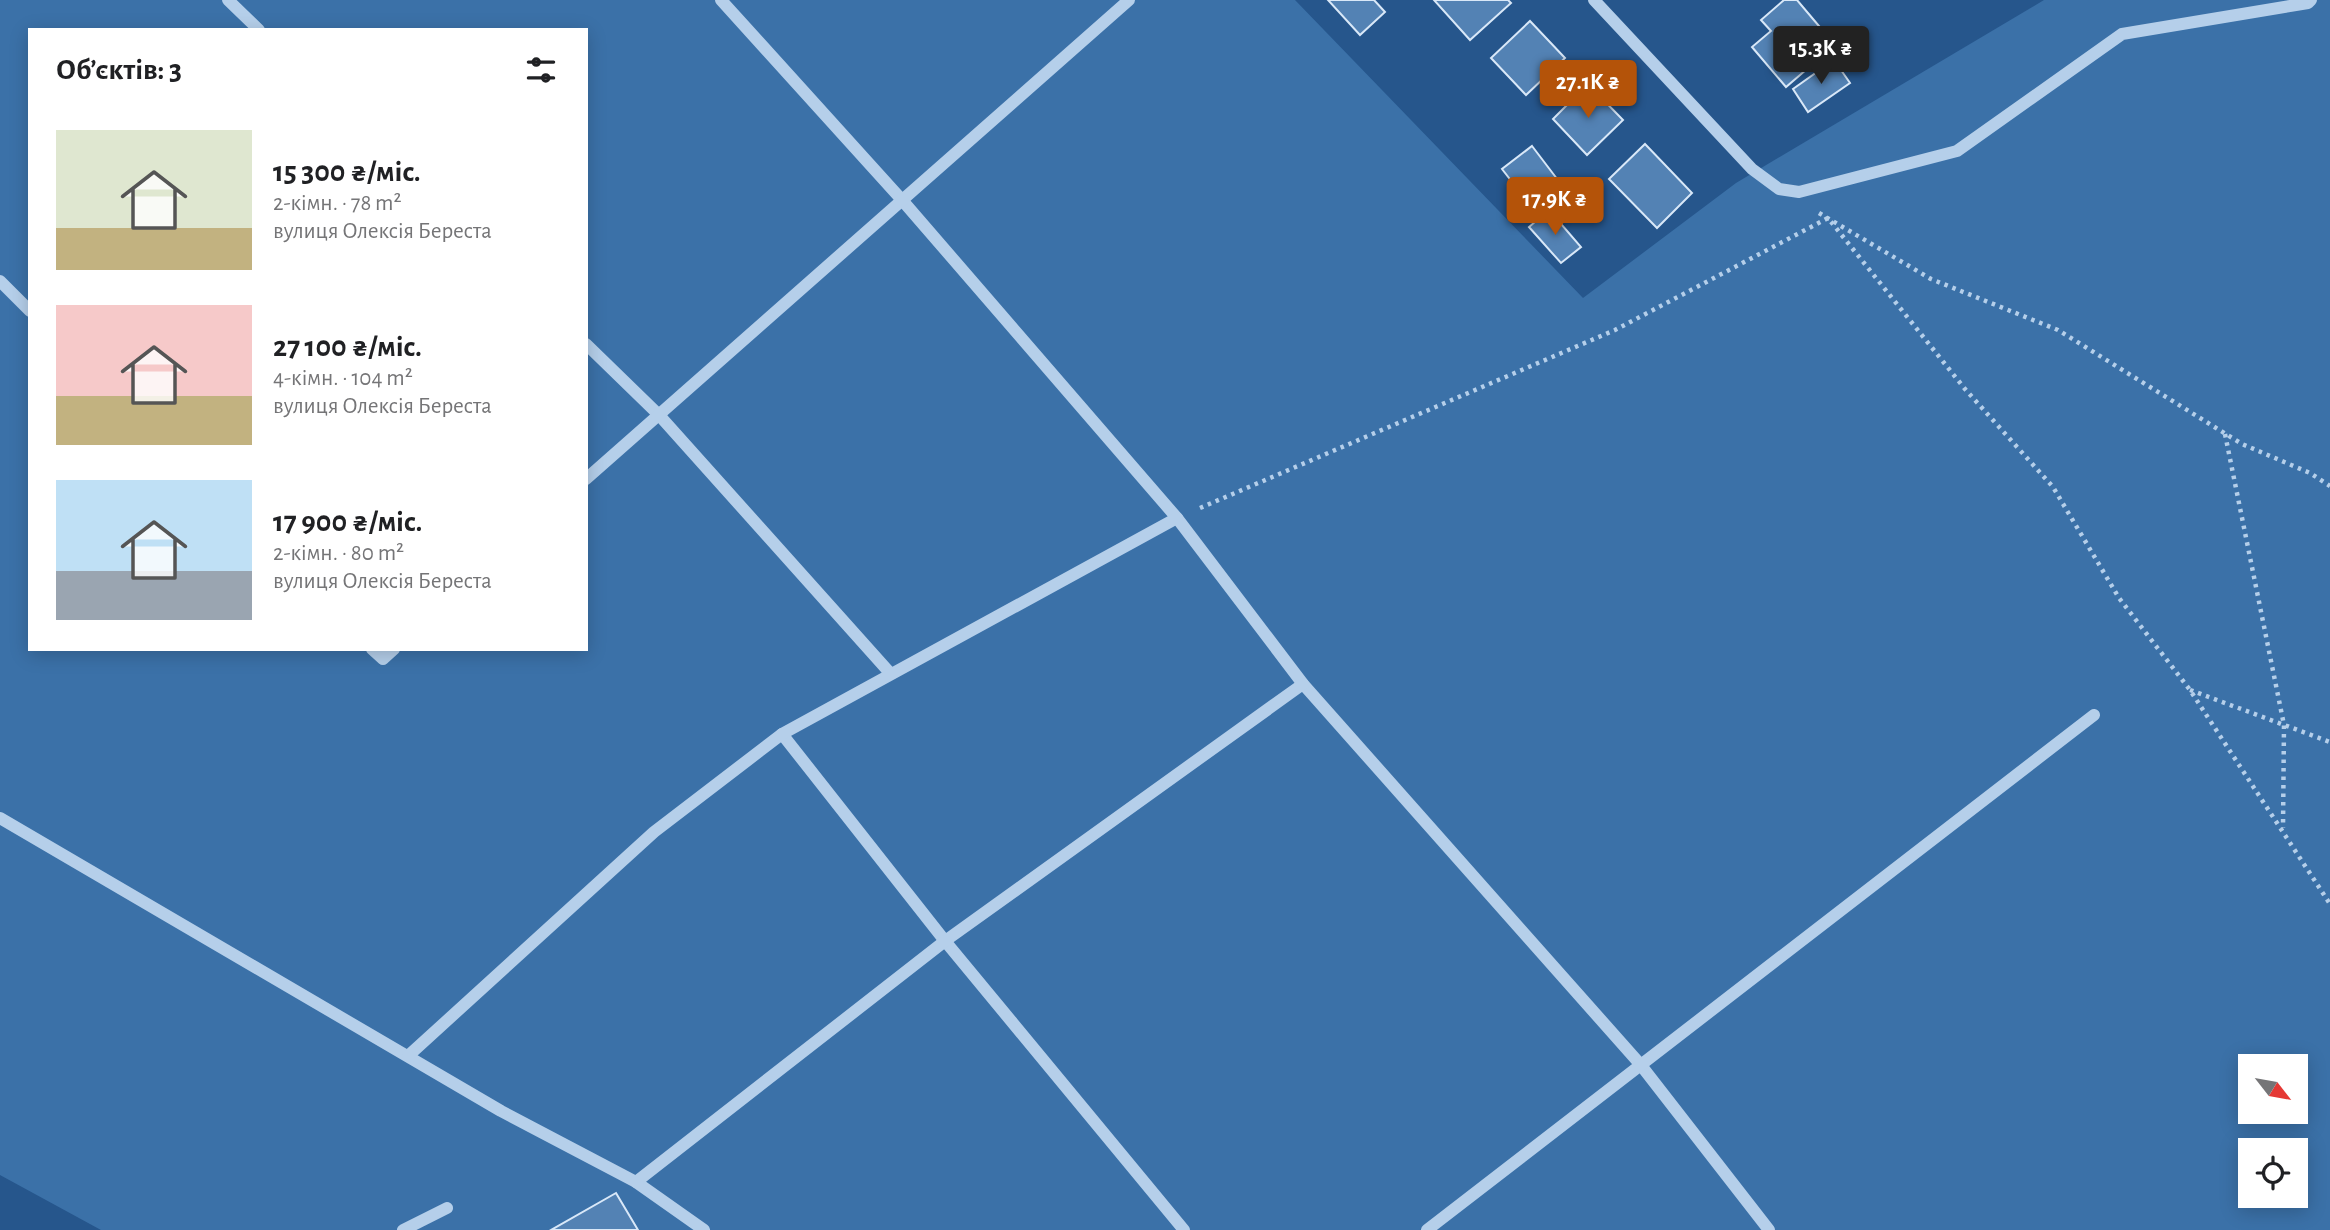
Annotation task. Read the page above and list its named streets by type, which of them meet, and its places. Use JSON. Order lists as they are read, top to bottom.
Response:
{
  "north": "bottom right",
  "page": {
    "price": ["15.3K ₴", "27.1K ₴", "17.9K ₴"],
    "heading": "Об’єктів: 3",
    "list": [
      {
        "name": "15 300 ₴/міс.",
        "note": "2-кімн. · 78 m² · вулиця Олексія Береста"
      },
      {
        "name": "27 100 ₴/міс.",
        "note": "4-кімн. · 104 m² · вулиця Олексія Береста"
      },
      {
        "name": "17 900 ₴/міс.",
        "note": "2-кімн. · 80 m² · вулиця Олексія Береста"
      }
    ]
  }
}
